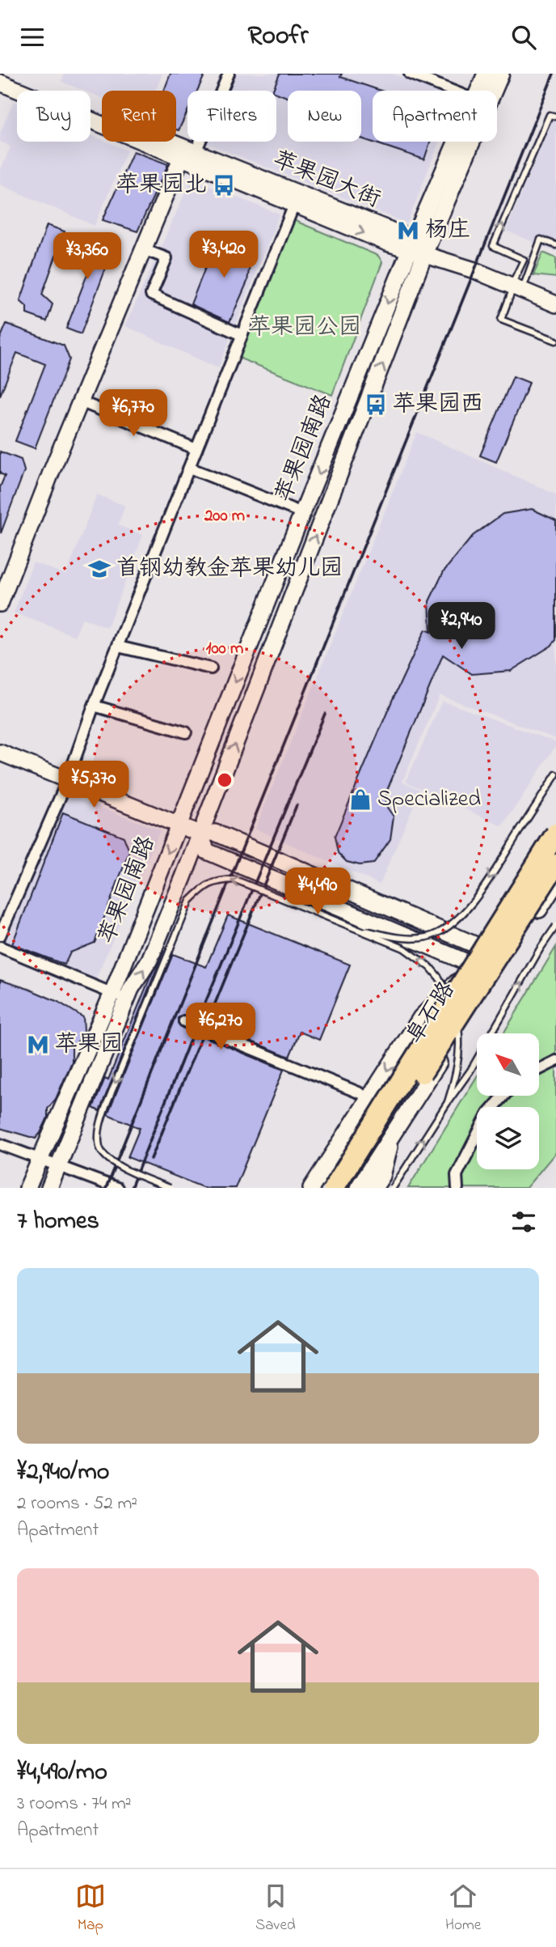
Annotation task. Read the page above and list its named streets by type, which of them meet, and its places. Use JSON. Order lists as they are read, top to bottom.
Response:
{
  "streets": {
    "highway": ["阜石路"],
    "main road": ["苹果园大街", "苹果园南路"]
  },
  "crossings": [
    ["苹果园大街", "苹果园南路"]
  ],
  "parks": ["苹果园公园"],
  "places": {
    "bus stop": ["苹果园北", "苹果园西"],
    "metro station": ["杨庄", "苹果园"],
    "school or university": ["首钢幼教金苹果幼儿园"],
    "shop": ["Specialized"]
  },
  "north": "top left",
  "page": {
    "header": "Roofr",
    "chip": [
      "Buy",
      "Rent",
      "Filters",
      "New",
      "Apartment"
    ],
    "price": [
      "¥3,420",
      "¥3,360",
      "¥6,770",
      "¥2,940",
      "¥5,370",
      "¥4,490",
      "¥6,270"
    ],
    "heading": "7 homes",
    "list": [
      {
        "name": "¥2,940/mo",
        "note": "2 rooms · 52 m² · Apartment"
      },
      {
        "name": "¥4,490/mo",
        "note": "3 rooms · 74 m² · Apartment"
      }
    ],
    "tabs": ["Map", "Saved", "Home"]
  },
  "rings": ["200 m", "100 m"]
}
